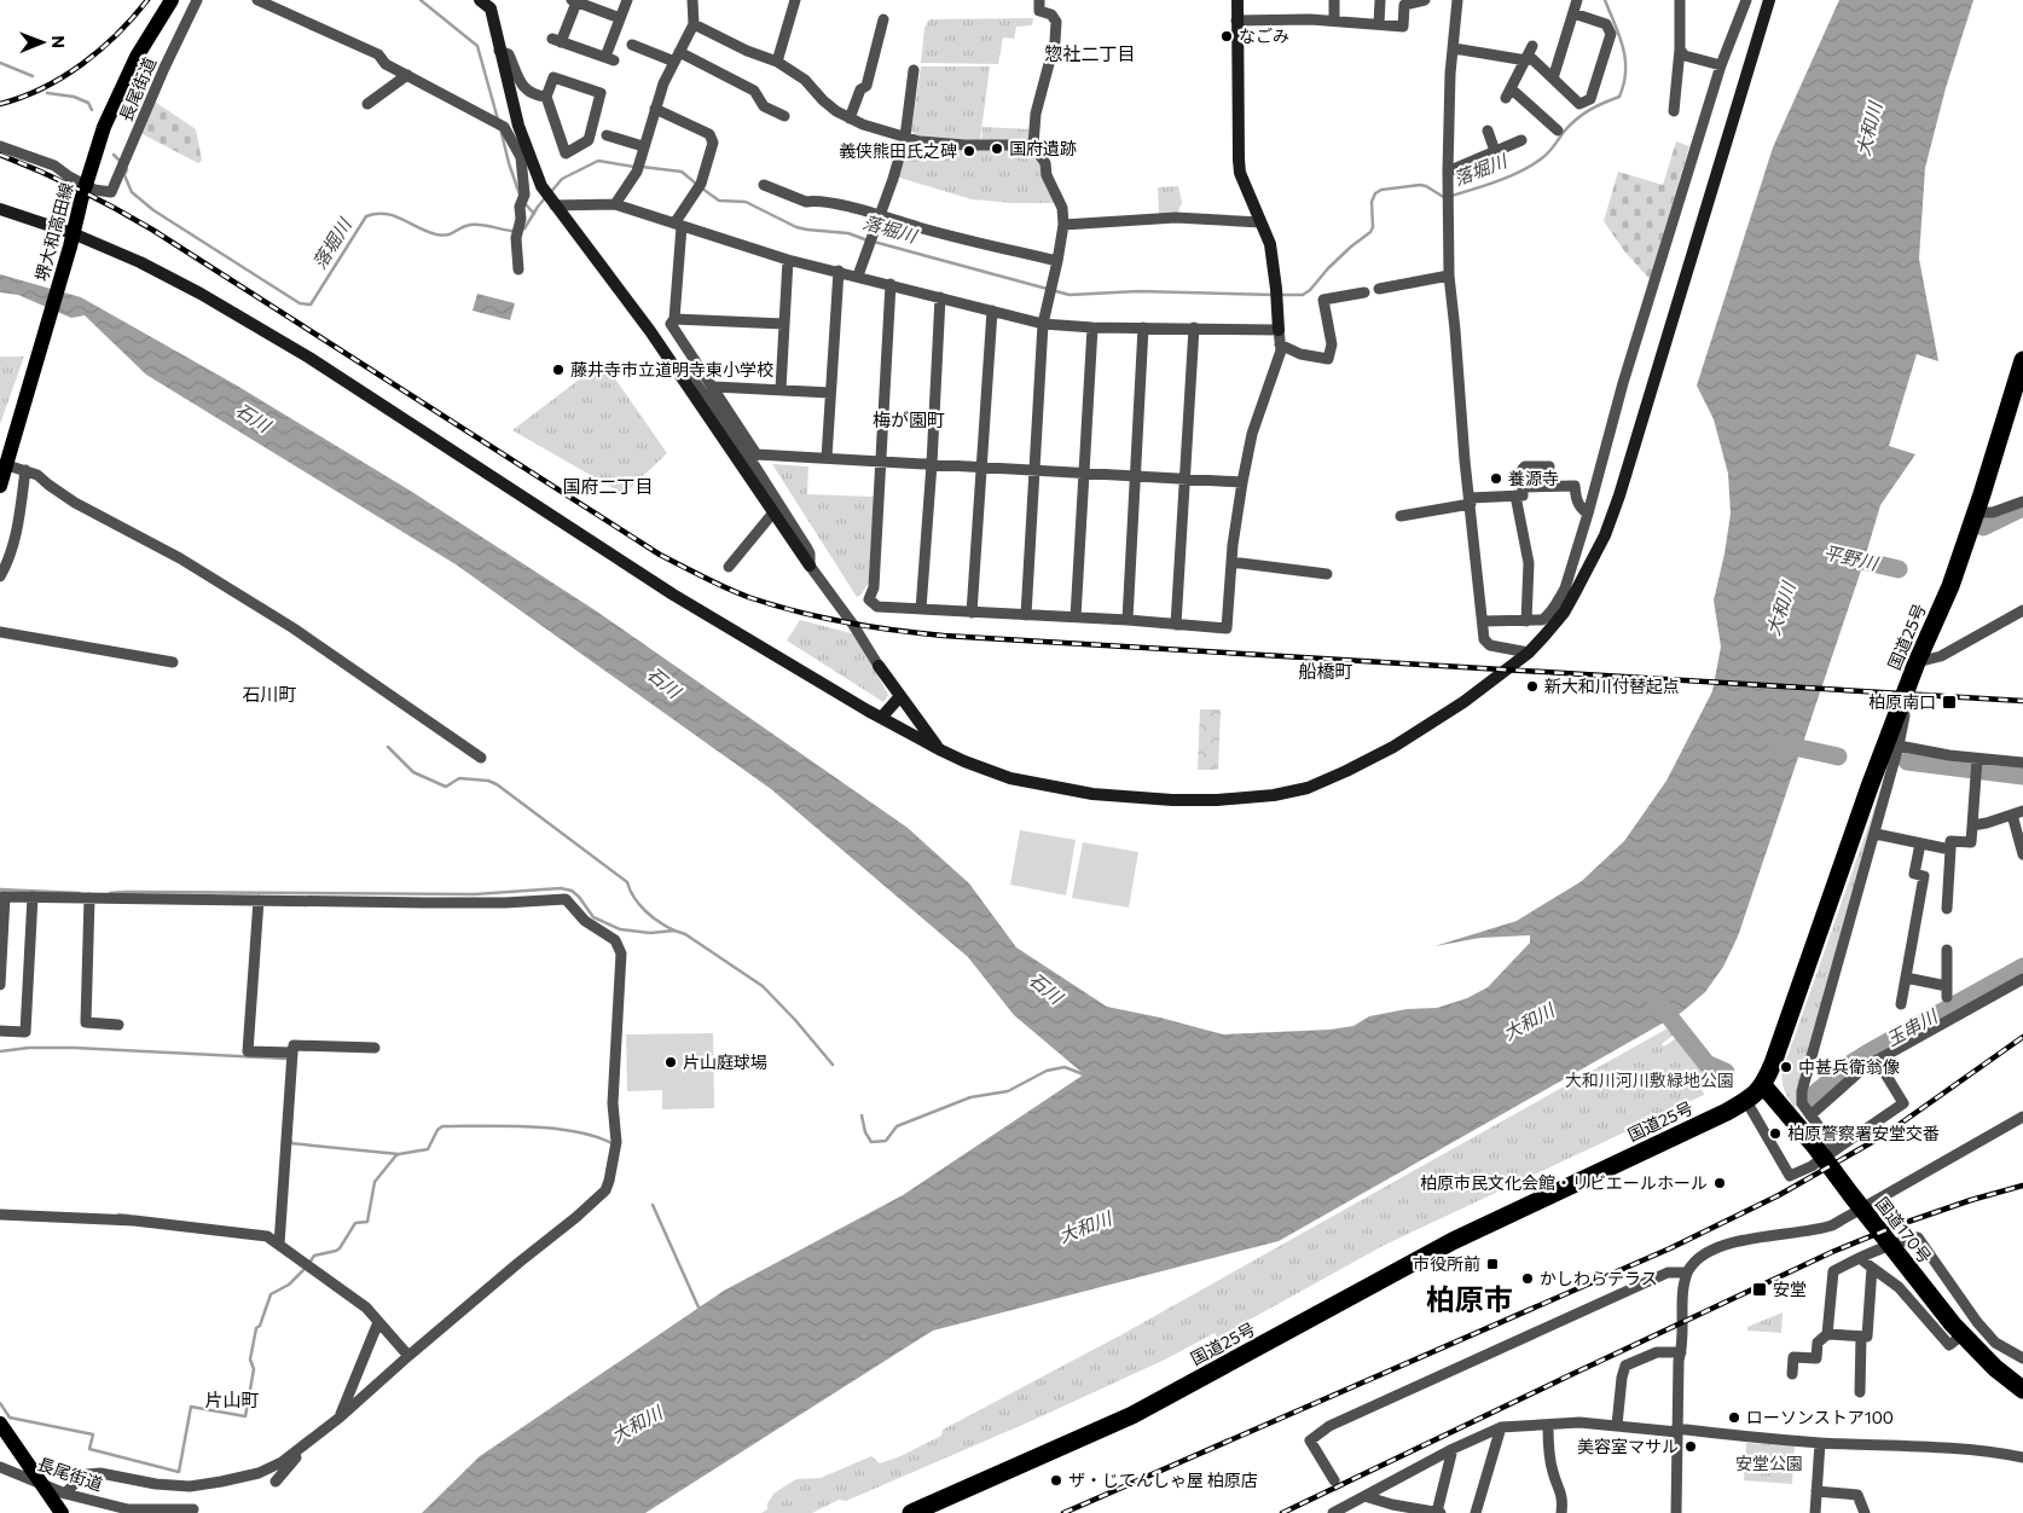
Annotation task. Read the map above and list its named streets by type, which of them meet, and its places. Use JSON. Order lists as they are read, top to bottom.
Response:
{
  "streets": {
    "highway": ["国道25号", "国道170号"],
    "main road": ["堺大和高田線"],
    "street": ["長尾街道"]
  },
  "crossings": [
    ["国道25号", "国道170号"]
  ],
  "districts": [
    "惣社二丁目",
    "梅が園町",
    "国府二丁目",
    "船橋町",
    "石川町",
    "柏原市",
    "片山町"
  ],
  "water": [
    "大和川",
    "落堀川",
    "石川",
    "平野川",
    "玉串川"
  ],
  "parks": ["大和川河川敷緑地公園", "安堂公園"],
  "places": {
    "other": [
      "なごみ",
      "国府遺跡",
      "義侠熊田氏之碑",
      "藤井寺市立道明寺東小学校",
      "養源寺",
      "新大和川付替起点",
      "片山庭球場",
      "中甚兵衛翁像",
      "柏原警察署安堂交番",
      "柏原市民文化会館・リビエールホール",
      "かしわらテラス",
      "ローソンストア100",
      "美容室マサル",
      "ザ・じてんしゃ屋 柏原店"
    ],
    "transit": ["柏原南口", "市役所前", "安堂"]
  },
  "north": "right"
}
